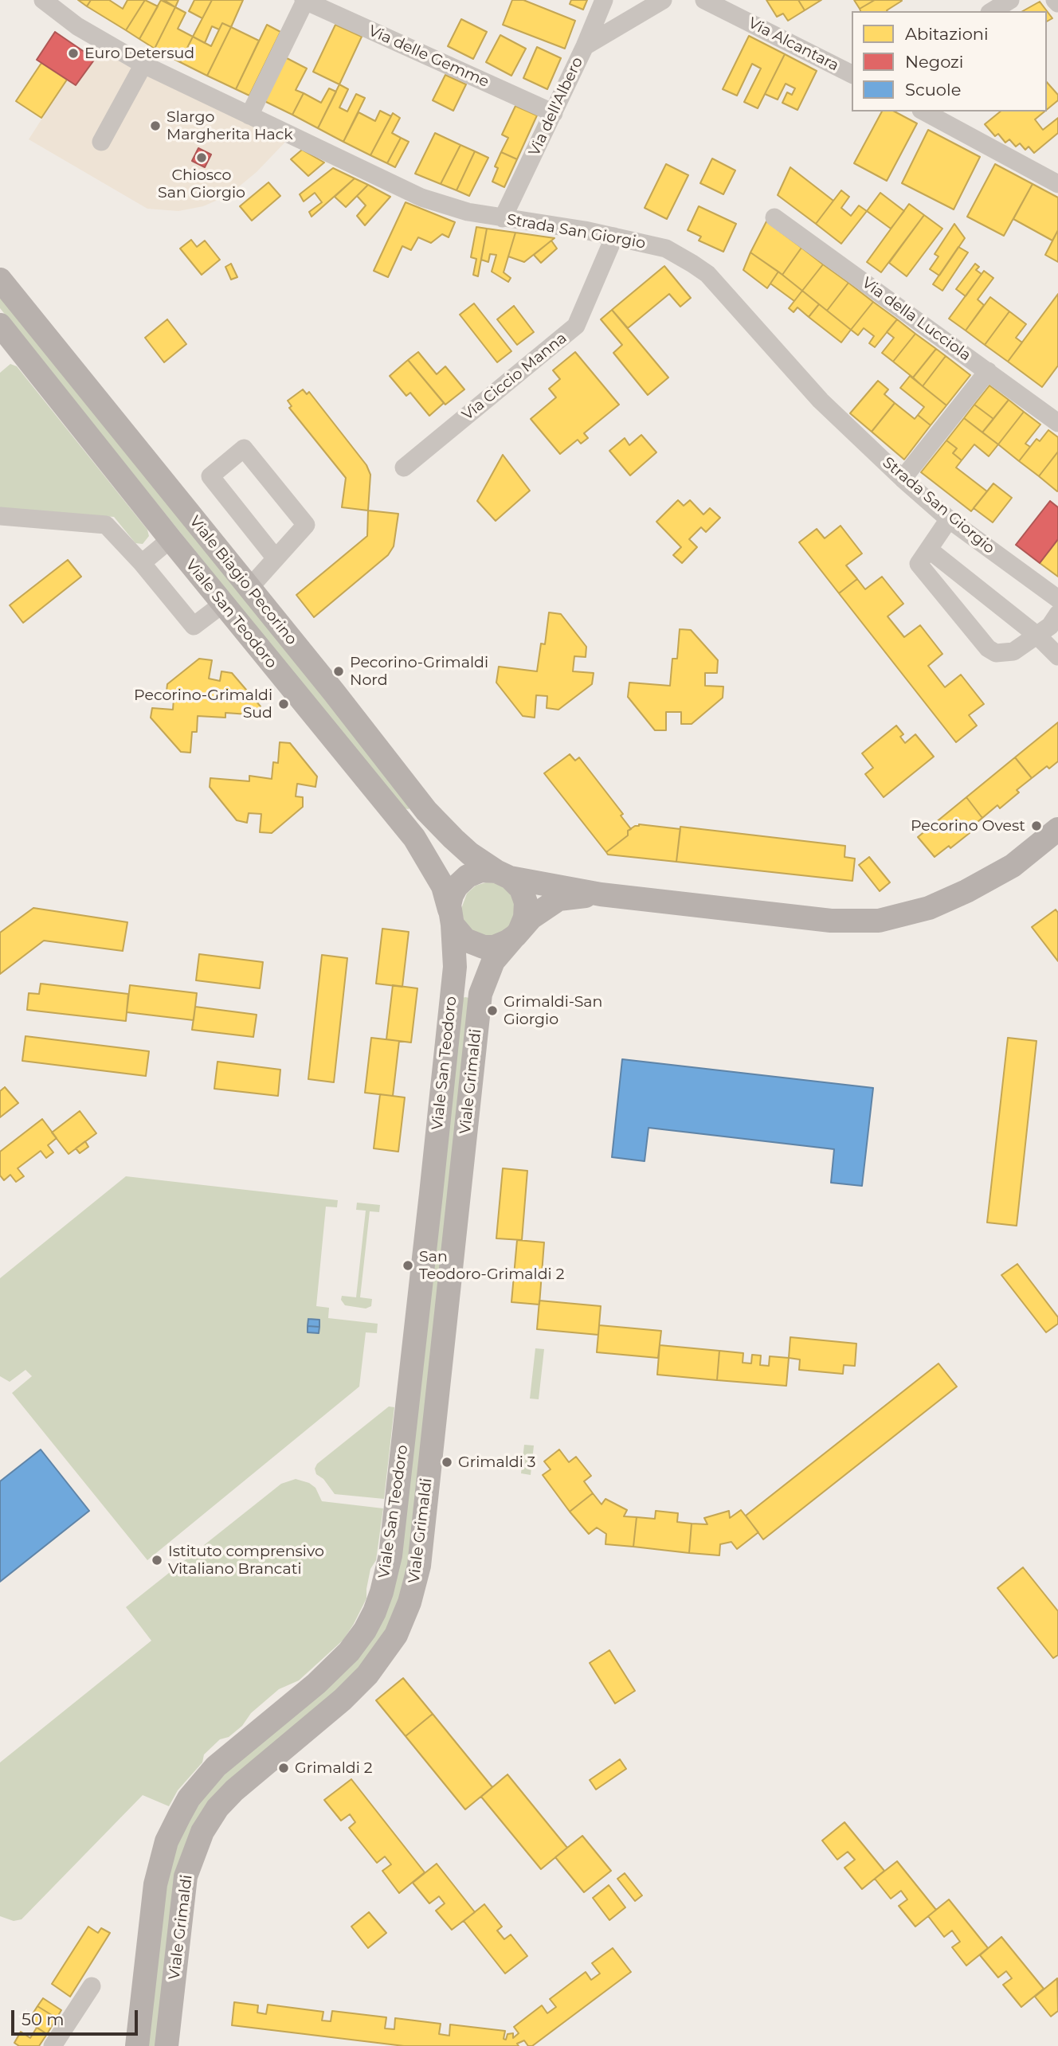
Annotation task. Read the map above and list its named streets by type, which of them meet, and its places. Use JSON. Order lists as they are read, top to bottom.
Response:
{
  "streets": {
    "main road": ["Viale Biagio Pecorino", "Viale San Teodoro", "Viale Grimaldi"],
    "street": [
      "Via Alcantara",
      "Via delle Gemme",
      "Via dell'Albero",
      "Strada San Giorgio",
      "Via della Lucciola",
      "Via Ciccio Manna"
    ]
  },
  "crossings": [
    ["Via delle Gemme", "Via dell'Albero"],
    ["Via dell'Albero", "Strada San Giorgio"],
    ["Strada San Giorgio", "Via Ciccio Manna"],
    ["Viale Biagio Pecorino", "Viale San Teodoro"],
    ["Viale Biagio Pecorino", "Viale Grimaldi"],
    ["Viale San Teodoro", "Viale Grimaldi"]
  ],
  "places": [
    "Euro Detersud",
    "Slargo Margherita Hack",
    "Chiosco San Giorgio",
    "Pecorino-Grimaldi Nord",
    "Pecorino-Grimaldi Sud",
    "Pecorino Ovest",
    "Grimaldi-San Giorgio",
    "San Teodoro-Grimaldi 2",
    "Grimaldi 3",
    "Istituto comprensivo Vitaliano Brancati",
    "Grimaldi 2"
  ],
  "legend": ["Abitazioni", "Negozi", "Scuole"],
  "scale_bar": "50 m"
}
